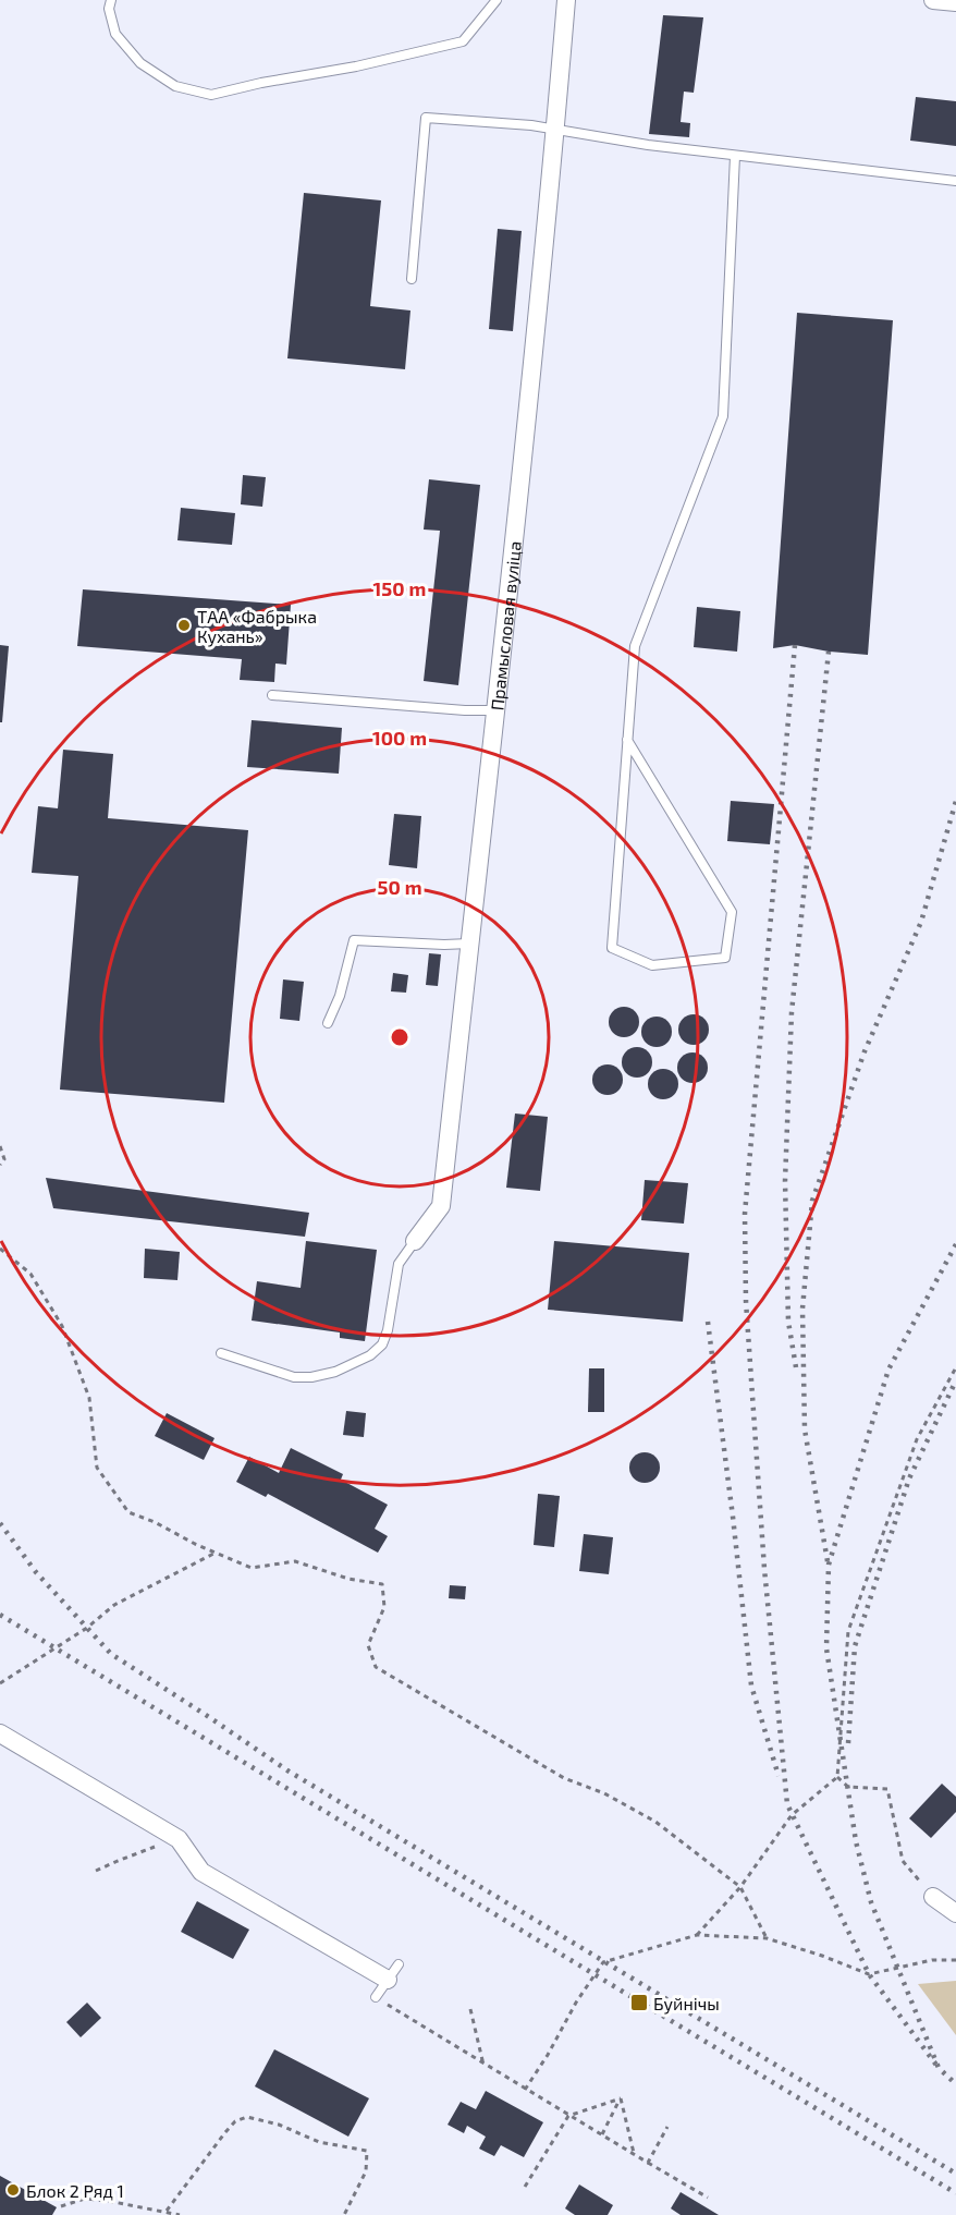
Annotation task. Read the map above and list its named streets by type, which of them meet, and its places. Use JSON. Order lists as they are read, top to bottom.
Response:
{
  "streets": {
    "street": ["Прамысловая вуліца"]
  },
  "places": {
    "other": ["ТАА «Фабрыка Кухань»", "Блок 2 Ряд 1"],
    "transit": ["Буйнічы"]
  },
  "rings": ["150 m", "100 m", "50 m"]
}
